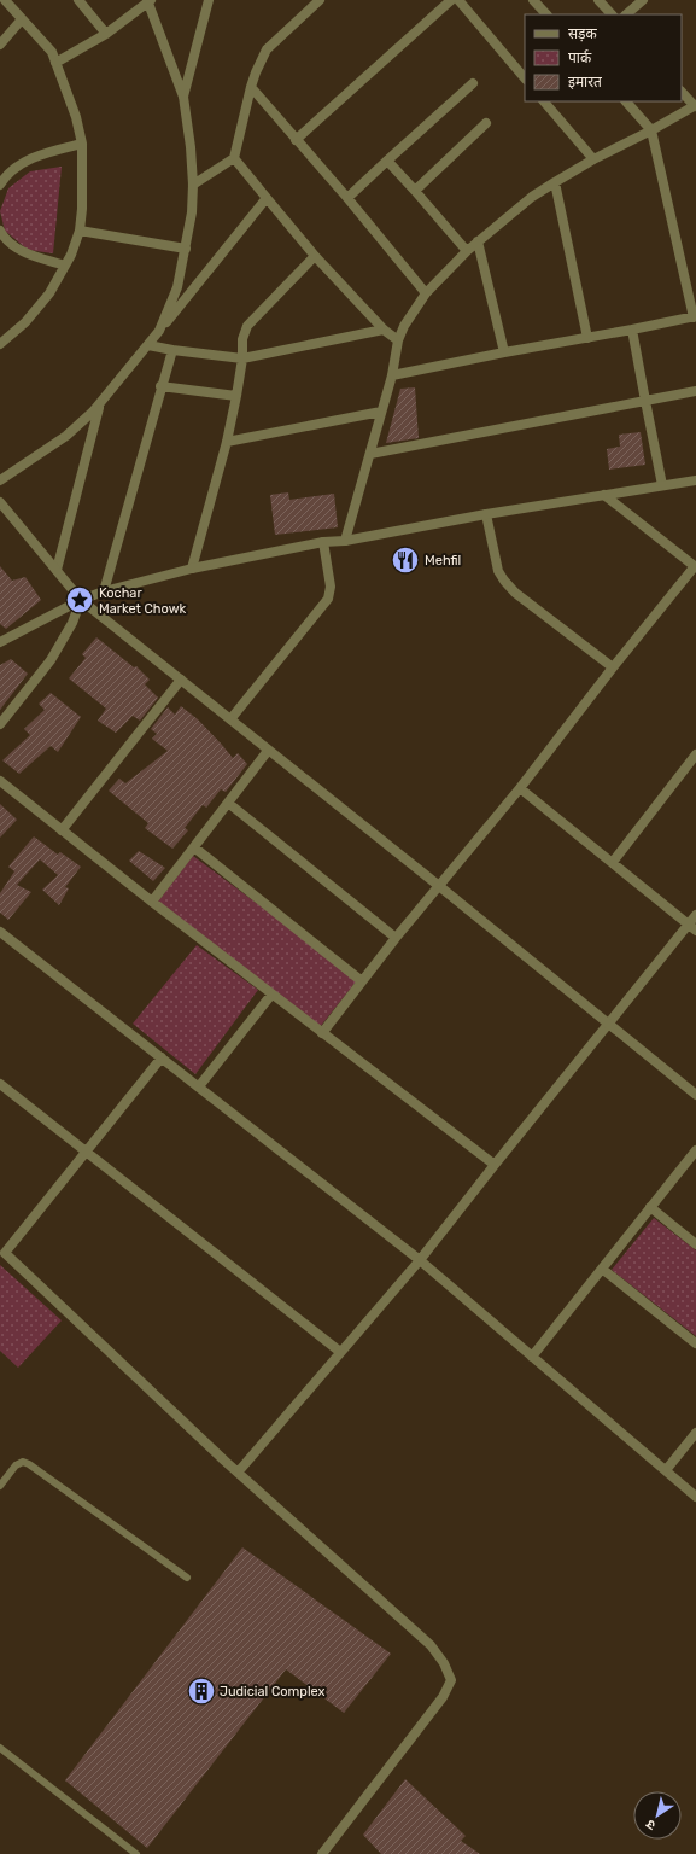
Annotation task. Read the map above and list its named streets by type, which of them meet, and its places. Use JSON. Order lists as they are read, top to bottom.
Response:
{
  "places": {
    "restaurant": ["Mehfil"],
    "place": ["Kochar Market Chowk"],
    "building": ["Judicial Complex"]
  },
  "legend": ["सड़क", "पार्क", "इमारत"],
  "north": "bottom left"
}
